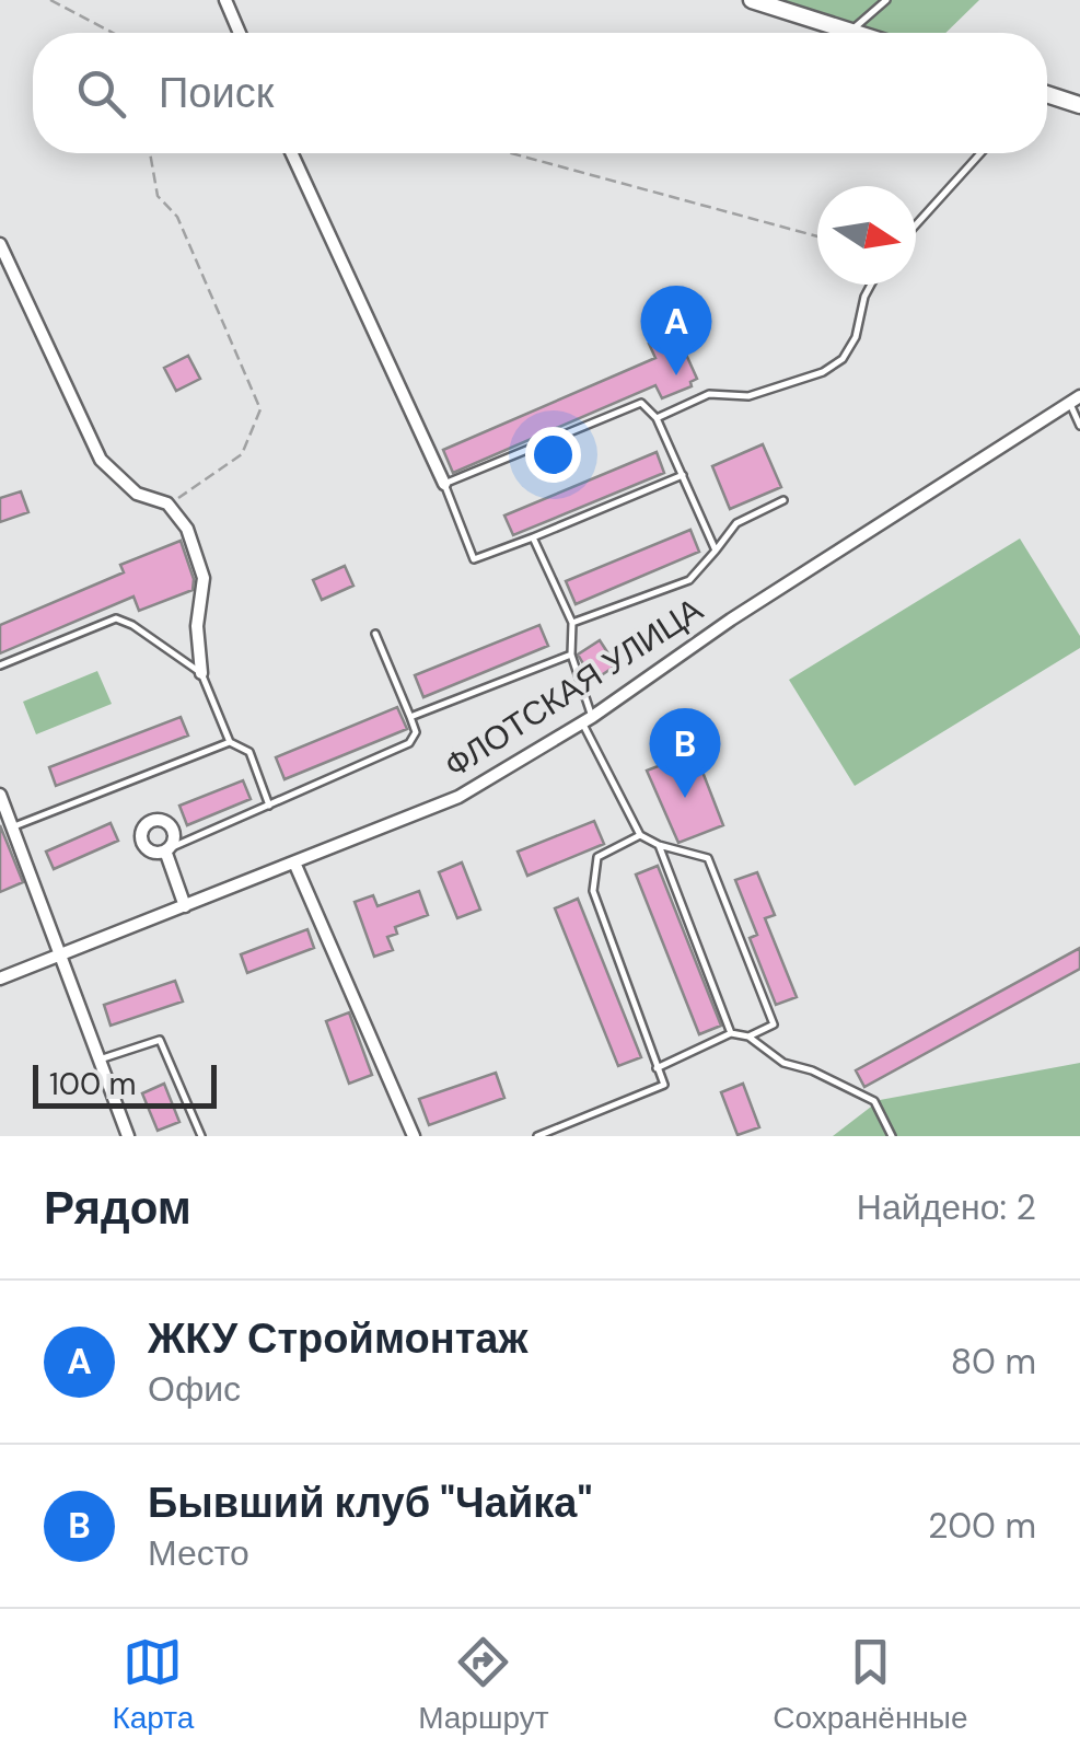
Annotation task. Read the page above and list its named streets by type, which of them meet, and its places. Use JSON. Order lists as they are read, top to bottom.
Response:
{
  "streets": {
    "street": ["ФЛОТСКАЯ УЛИЦА"]
  },
  "scale_bar": "100 m",
  "north": "right",
  "page": {
    "search": "Поиск",
    "pins": ["A", "B"],
    "scale": "100 m",
    "heading": ["Рядом", "Найдено: 2"],
    "list": [
      {
        "mark": "A",
        "name": "ЖКУ Строймонтаж",
        "note": "Офис",
        "value": "80 m"
      },
      {
        "mark": "B",
        "name": "Бывший клуб \"Чайка\"",
        "note": "Место",
        "value": "200 m"
      }
    ],
    "nav": ["Карта", "Маршрут", "Сохранённые"]
  }
}
